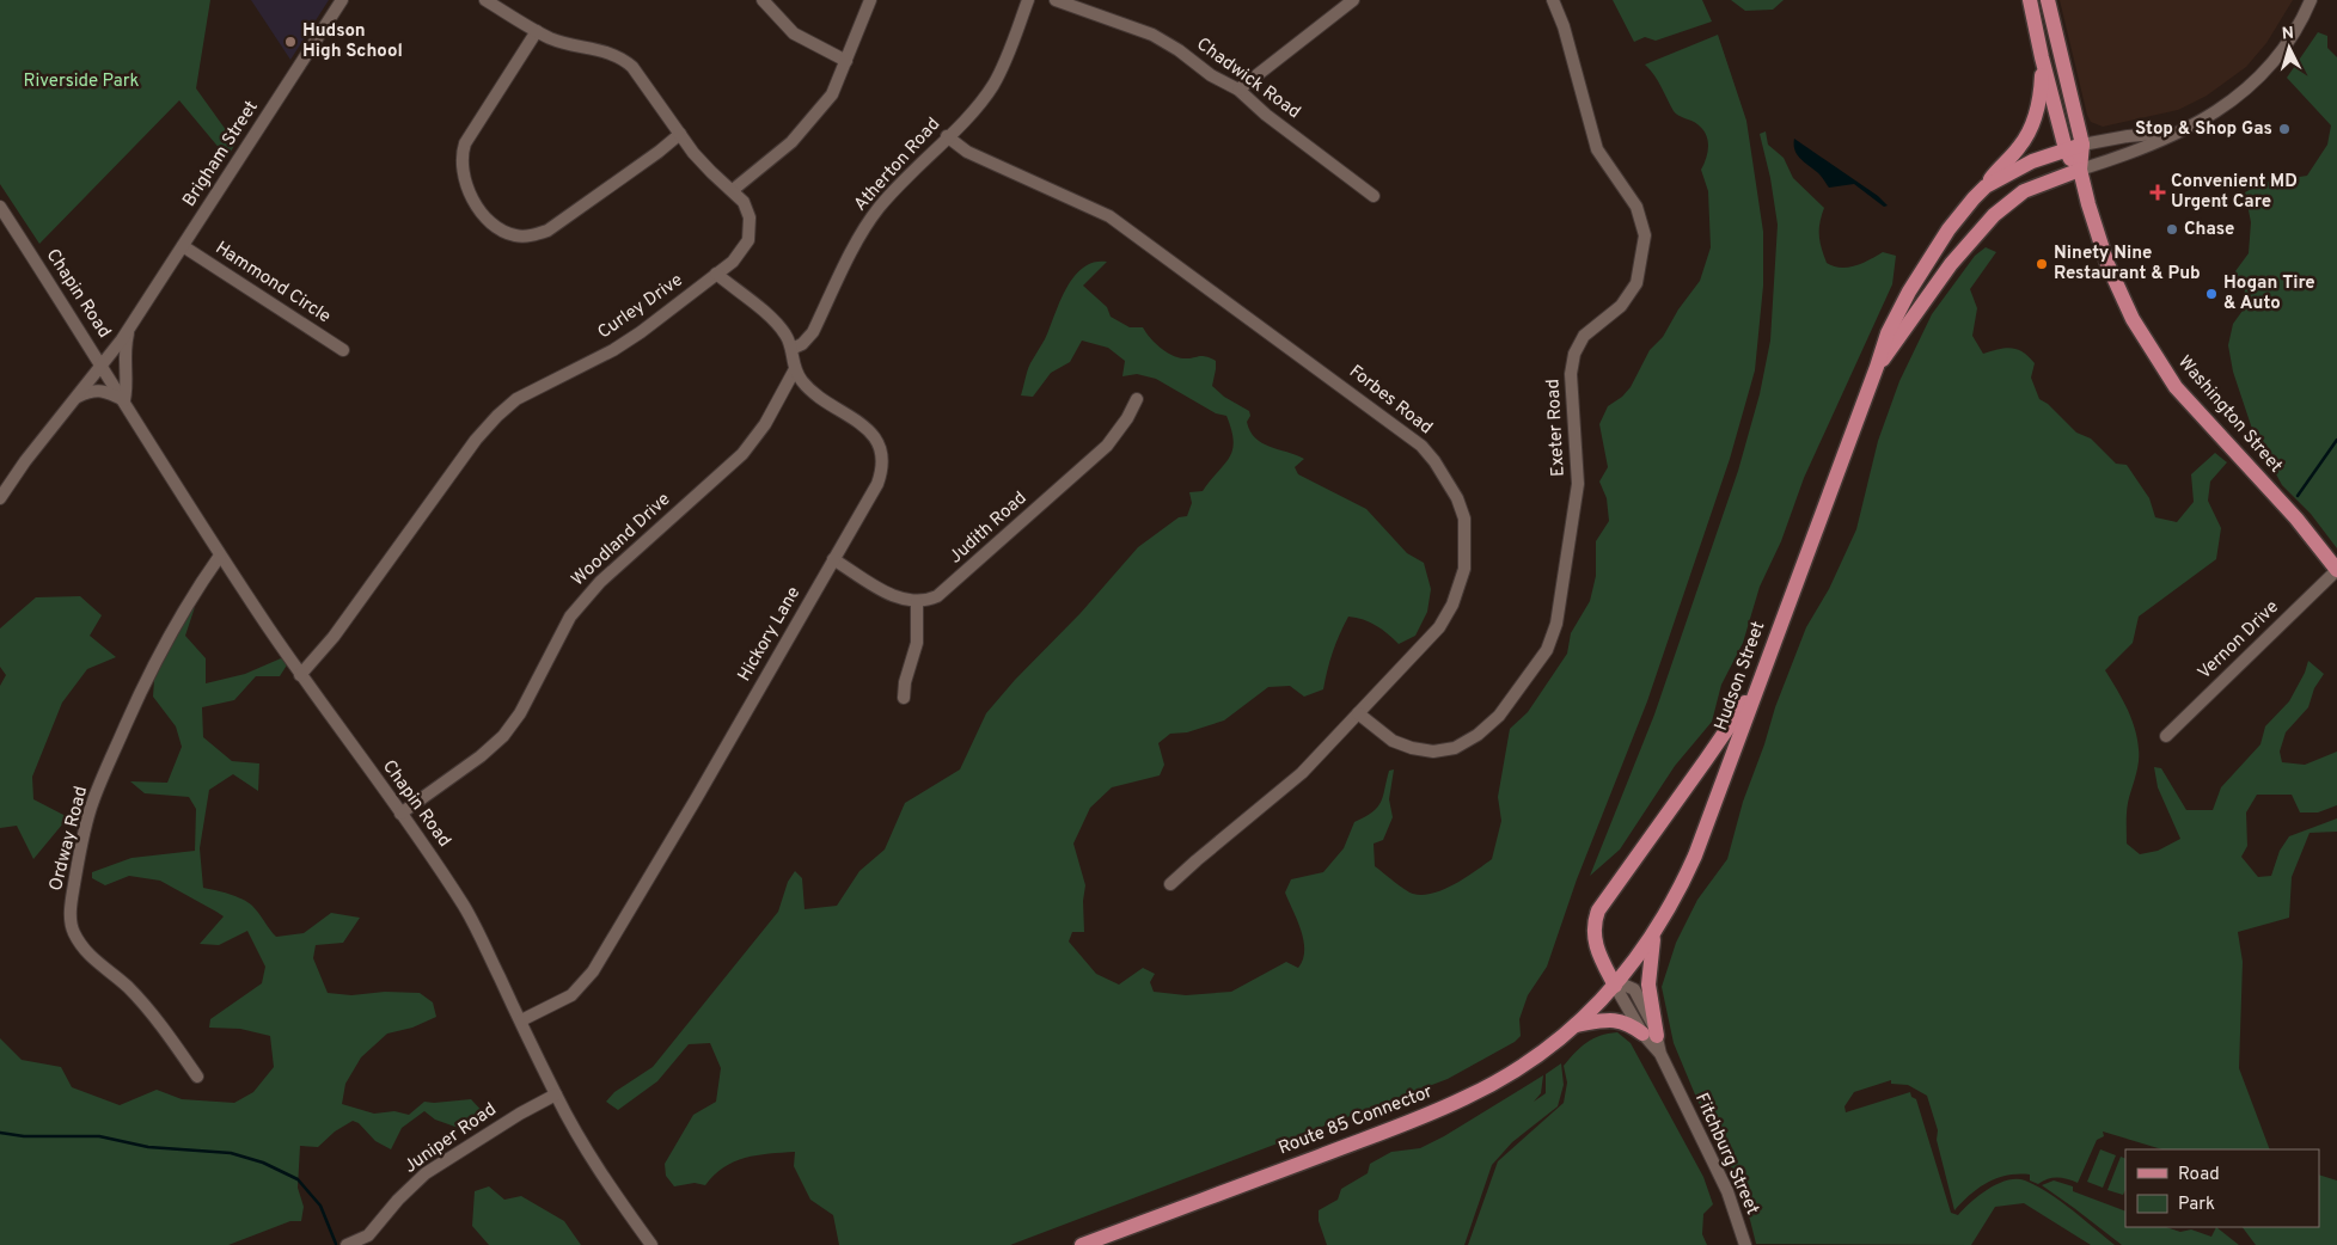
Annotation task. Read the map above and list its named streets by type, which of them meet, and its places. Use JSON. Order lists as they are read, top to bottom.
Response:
{
  "streets": {
    "main road": ["Washington Street", "Hudson Street", "Route 85 Connector"],
    "street": [
      "Chadwick Road",
      "Brigham Street",
      "Atherton Road",
      "Hammond Circle",
      "Chapin Road",
      "Curley Drive",
      "Forbes Road",
      "Exeter Road",
      "Judith Road",
      "Woodland Drive",
      "Hickory Lane",
      "Vernon Drive",
      "Ordway Road",
      "Juniper Road",
      "Fitchburg Street"
    ]
  },
  "crossings": [
    ["Brigham Street", "Hammond Circle"],
    ["Brigham Street", "Chapin Road"],
    ["Atherton Road", "Forbes Road"],
    ["Atherton Road", "Hickory Lane"],
    ["Chapin Road", "Curley Drive"],
    ["Chapin Road", "Woodland Drive"],
    ["Chapin Road", "Hickory Lane"],
    ["Chapin Road", "Ordway Road"],
    ["Chapin Road", "Juniper Road"],
    ["Curley Drive", "Hickory Lane"],
    ["Forbes Road", "Exeter Road"],
    ["Washington Street", "Vernon Drive"],
    ["Washington Street", "Hudson Street"],
    ["Woodland Drive", "Hickory Lane"],
    ["Hudson Street", "Route 85 Connector"]
  ],
  "parks": ["Riverside Park"],
  "places": {
    "other": [
      "Hudson High School",
      "Stop & Shop Gas",
      "Chase",
      "Ninety Nine Restaurant & Pub",
      "Hogan Tire & Auto"
    ],
    "health": ["Convenient MD Urgent Care"]
  },
  "legend": ["Road", "Park"],
  "north": "top"
}
